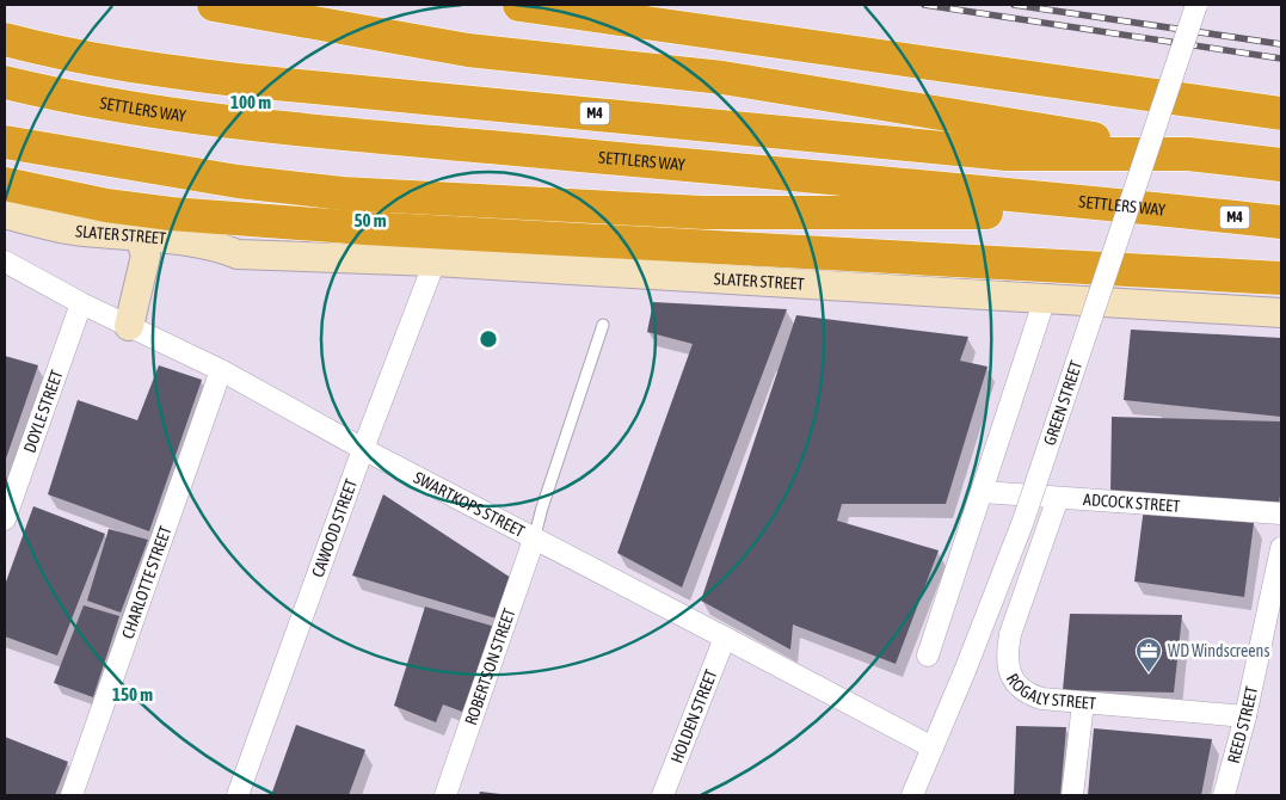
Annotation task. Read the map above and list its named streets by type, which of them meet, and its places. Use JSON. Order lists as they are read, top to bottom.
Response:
{
  "streets": {
    "highway": ["SETTLERS WAY", "M4"],
    "street": [
      "SLATER STREET",
      "GREEN STREET",
      "DOYLE STREET",
      "ADCOCK STREET",
      "SWARTKOPS STREET",
      "CAWOOD STREET",
      "CHARLOTTE STREET",
      "ROBERTSON STREET",
      "ROGALY STREET",
      "HOLDEN STREET",
      "REED STREET"
    ]
  },
  "crossings": [
    ["SLATER STREET", "CAWOOD STREET"],
    ["GREEN STREET", "SWARTKOPS STREET"],
    ["DOYLE STREET", "SWARTKOPS STREET"],
    ["ADCOCK STREET", "ROGALY STREET"],
    ["SWARTKOPS STREET", "CAWOOD STREET"],
    ["SWARTKOPS STREET", "CHARLOTTE STREET"],
    ["SWARTKOPS STREET", "ROBERTSON STREET"],
    ["SWARTKOPS STREET", "HOLDEN STREET"],
    ["ROGALY STREET", "REED STREET"]
  ],
  "places": {
    "office": ["WD Windscreens"]
  },
  "rings": ["100 m", "50 m", "150 m"]
}
